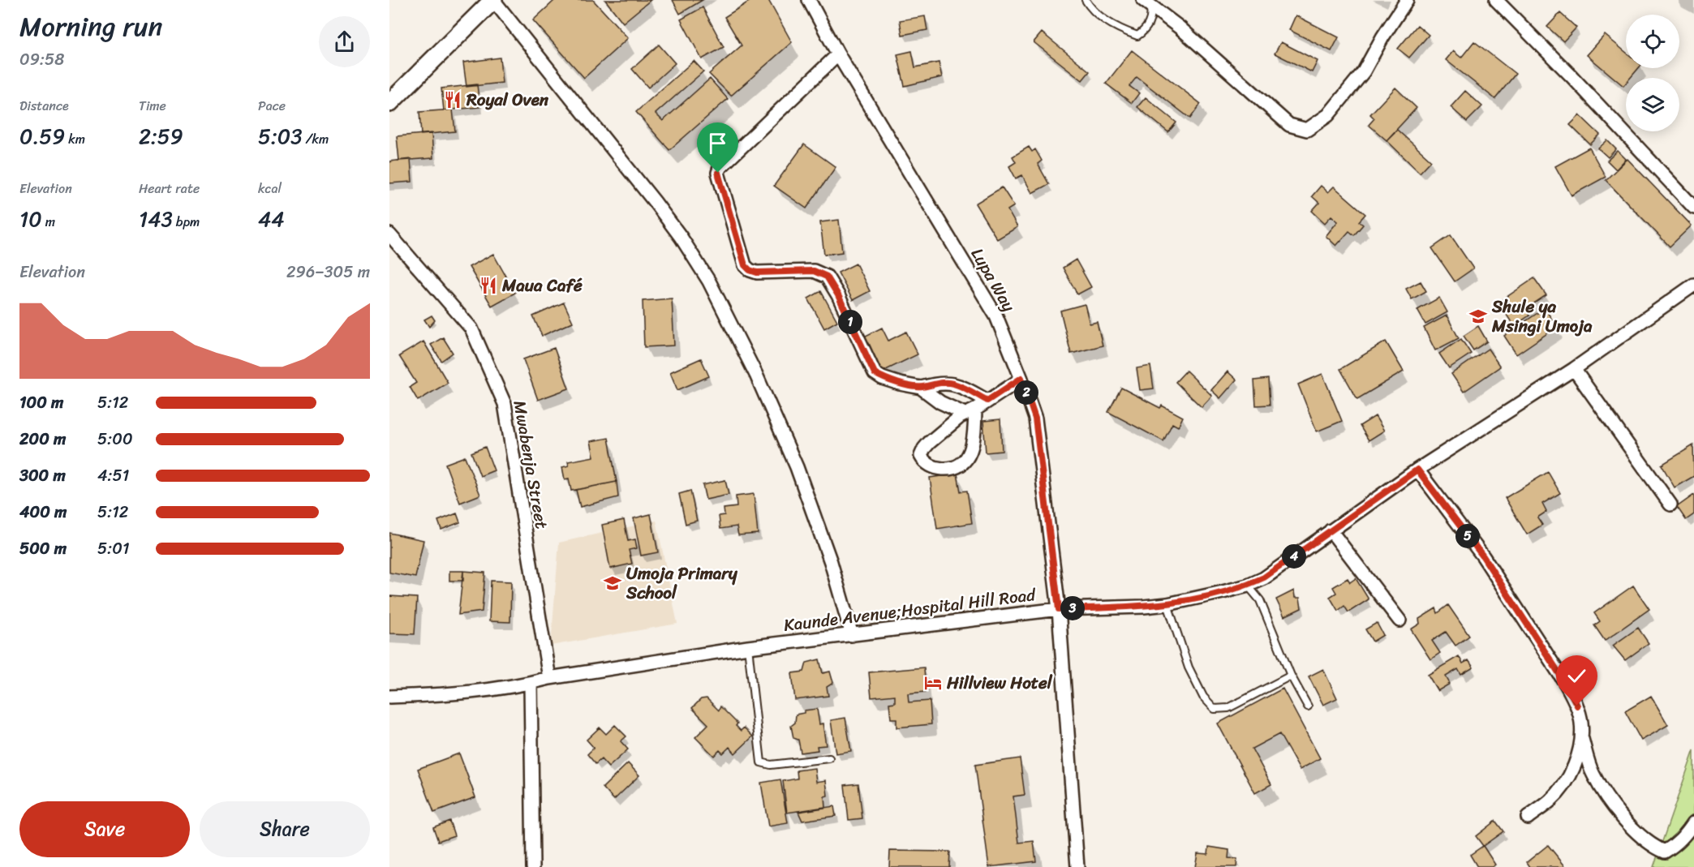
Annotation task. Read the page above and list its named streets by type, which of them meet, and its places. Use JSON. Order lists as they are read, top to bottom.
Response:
{
  "streets": {
    "street": ["Lupa Way", "Mwabenja Street", "Kaunde Avenue;Hospital Hill Road"]
  },
  "crossings": [
    ["Lupa Way", "Kaunde Avenue;Hospital Hill Road"],
    ["Mwabenja Street", "Kaunde Avenue;Hospital Hill Road"]
  ],
  "places": {
    "restaurant": ["Royal Oven", "Maua Café"],
    "school or university": ["Shule ya Msingi Umoja", "Umoja Primary School"],
    "hotel": ["Hillview Hotel"]
  },
  "page": {
    "heading": ["Morning run", "09:58"],
    "stats": [
      ["Distance", "0.59 km"],
      ["Time", "2:59"],
      ["Pace", "5:03 /km"],
      ["Elevation", "10 m"],
      ["Heart rate", "143 bpm"],
      ["kcal", "44"]
    ],
    "chart": ["Elevation", "296–305 m"],
    "pins": [
      "1",
      "2",
      "5",
      "4",
      "3"
    ],
    "list": [
      {
        "name": "100 m",
        "note": "5:12"
      },
      {
        "name": "200 m",
        "note": "5:00"
      },
      {
        "name": "300 m",
        "note": "4:51"
      },
      {
        "name": "400 m",
        "note": "5:12"
      },
      {
        "name": "500 m",
        "note": "5:01"
      }
    ],
    "buttons": ["Save", "Share"]
  }
}
